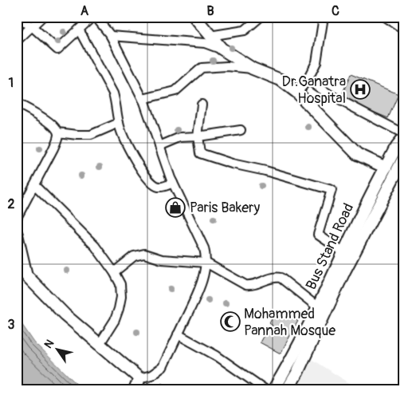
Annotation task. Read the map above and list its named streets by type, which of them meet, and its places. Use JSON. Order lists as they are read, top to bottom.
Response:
{
  "streets": {
    "main road": ["Bus Stand Road"]
  },
  "places": {
    "hospital": ["Dr.Ganatra Hospital"],
    "shop": ["Paris Bakery"],
    "mosque": ["Mohammed Pannah Mosque"]
  },
  "north": "top left",
  "grid": {
    "columns": ["A", "B", "C"],
    "rows": ["1", "2", "3"]
  }
}
